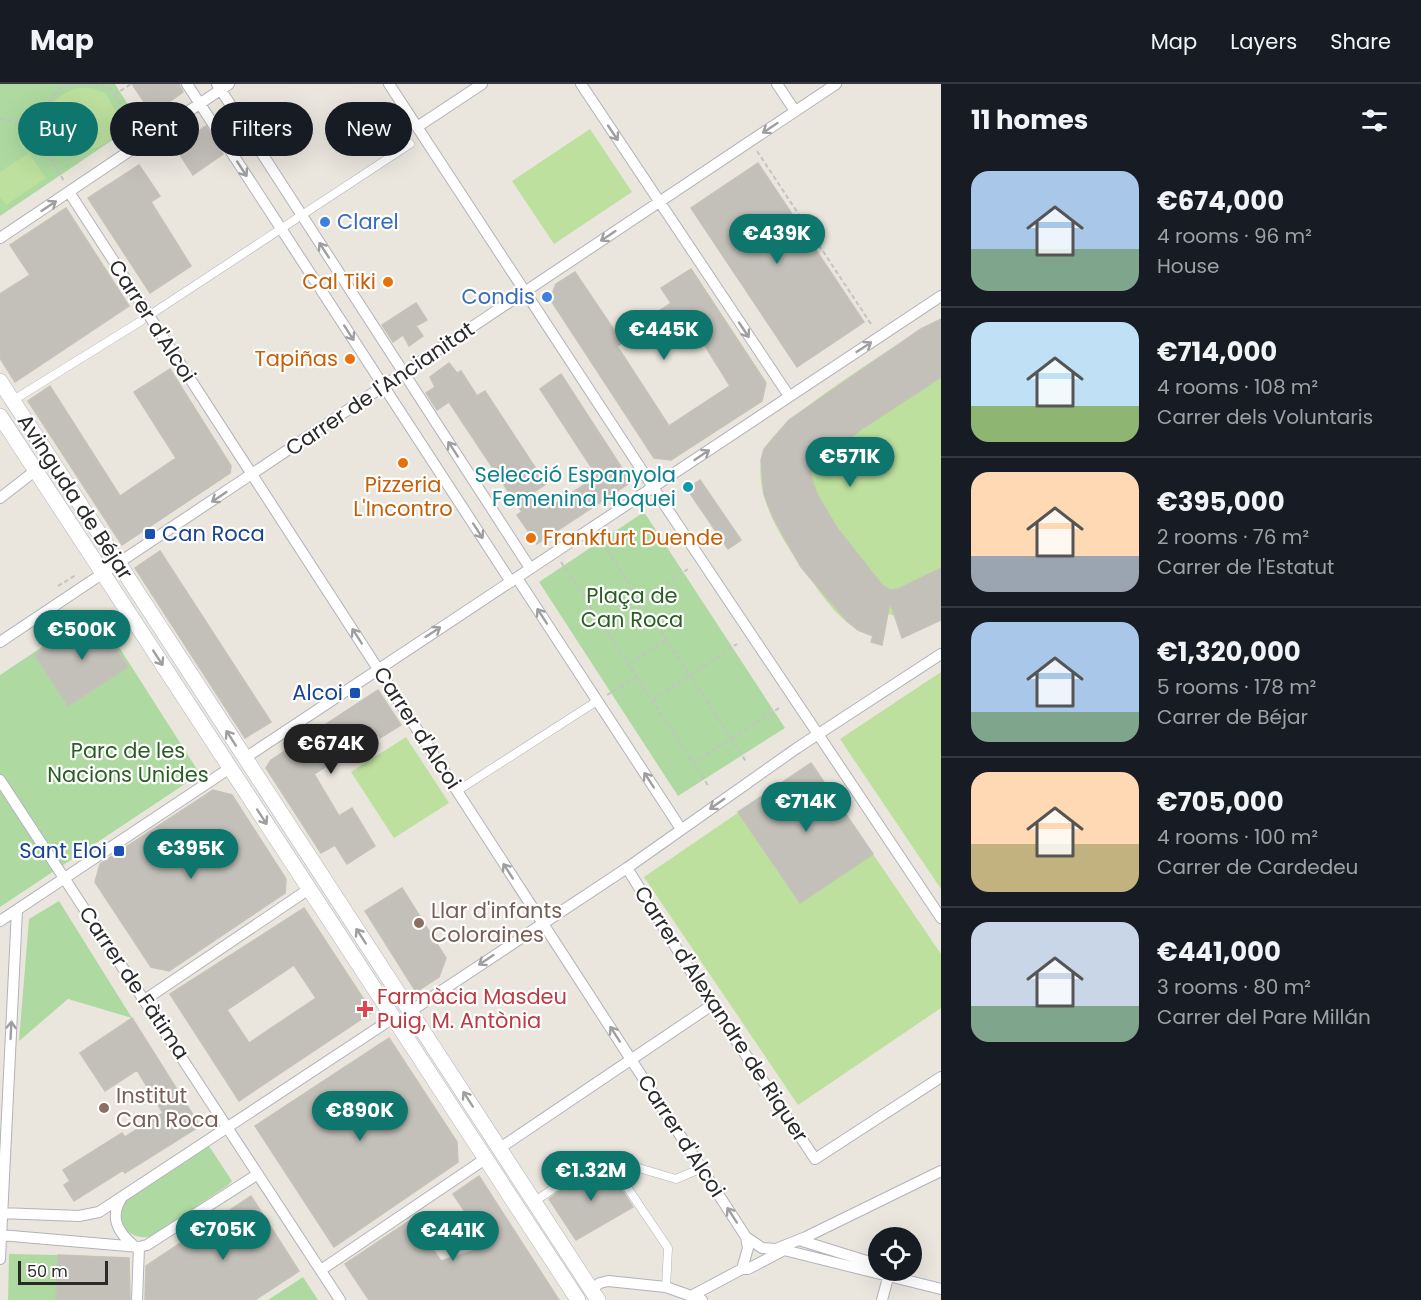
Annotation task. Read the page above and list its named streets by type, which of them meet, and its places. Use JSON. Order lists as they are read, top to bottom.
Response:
{
  "streets": {
    "main road": ["Avinguda de Béjar"],
    "street": [
      "Carrer d'Alcoi",
      "Carrer de l'Ancianitat",
      "Carrer de Fàtima",
      "Carrer d'Alexandre de Riquer"
    ]
  },
  "crossings": [
    ["Carrer d'Alcoi", "Carrer de l'Ancianitat"],
    ["Carrer de l'Ancianitat", "Avinguda de Béjar"]
  ],
  "one_way": ["Carrer d'Alcoi", "Carrer de l'Ancianitat"],
  "parks": ["Plaça de Can Roca", "Parc de les Nacions Unides"],
  "places": {
    "other": [
      "Clarel",
      "Cal Tiki",
      "Condis",
      "Tapiñas",
      "Pizzeria L'Incontro",
      "Selecció Espanyola Femenina Hoquei",
      "Frankfurt Duende",
      "Llar d'infants Coloraines",
      "Institut Can Roca"
    ],
    "transit": ["Can Roca", "Alcoi", "Sant Eloi"],
    "health": ["Farmàcia Masdeu Puig, M. Antònia"]
  },
  "scale_bar": "50 m",
  "page": {
    "header": "Map",
    "nav": ["Map", "Layers", "Share"],
    "heading": "11 homes",
    "chip": [
      "Buy",
      "Rent",
      "Filters",
      "New"
    ],
    "list": [
      {
        "name": "€674,000",
        "note": "4 rooms · 96 m² · House"
      },
      {
        "name": "€714,000",
        "note": "4 rooms · 108 m² · Carrer dels Voluntaris"
      },
      {
        "name": "€395,000",
        "note": "2 rooms · 76 m² · Carrer de l'Estatut"
      },
      {
        "name": "€1,320,000",
        "note": "5 rooms · 178 m² · Carrer de Béjar"
      },
      {
        "name": "€705,000",
        "note": "4 rooms · 100 m² · Carrer de Cardedeu"
      },
      {
        "name": "€441,000",
        "note": "3 rooms · 80 m² · Carrer del Pare Millán"
      }
    ],
    "price": [
      "€439K",
      "€445K",
      "€571K",
      "€500K",
      "€674K",
      "€714K",
      "€395K",
      "€890K",
      "€1.32M",
      "€705K",
      "€441K"
    ],
    "scale": "50 m"
  }
}
